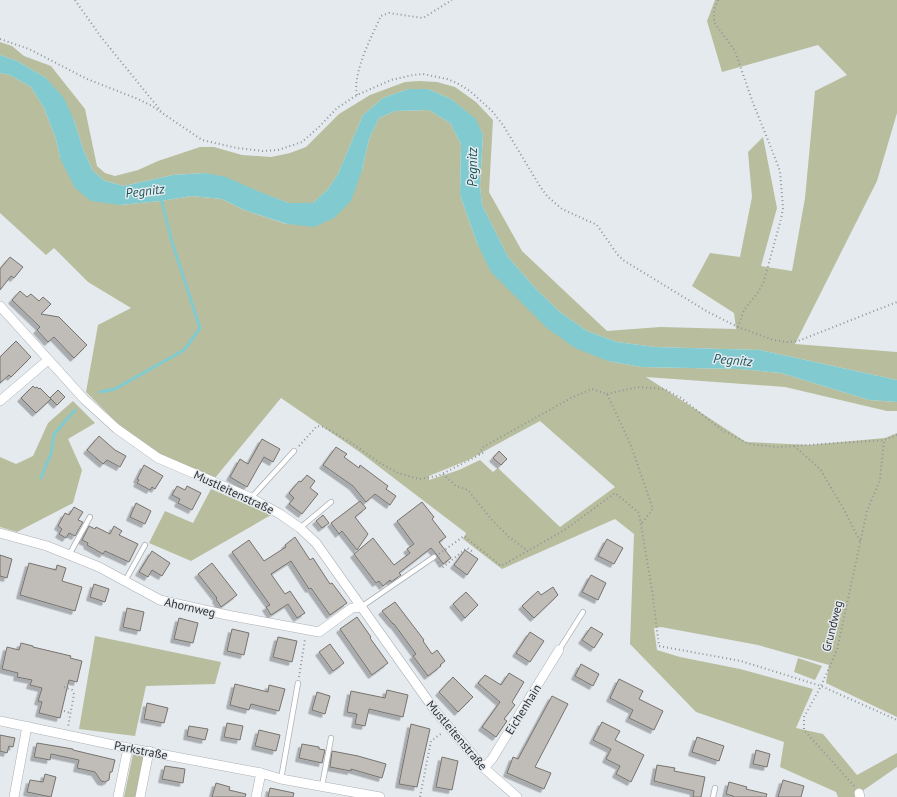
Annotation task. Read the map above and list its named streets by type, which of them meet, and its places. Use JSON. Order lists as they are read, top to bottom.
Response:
{
  "streets": {
    "street": [
      "Mustleitenstraße",
      "Ahornweg",
      "Eichenhain",
      "Parkstraße"
    ],
    "path": ["Grundweg"]
  },
  "crossings": [
    ["Mustleitenstraße", "Ahornweg"],
    ["Mustleitenstraße", "Eichenhain"]
  ],
  "water": ["Pegnitz"]
}
